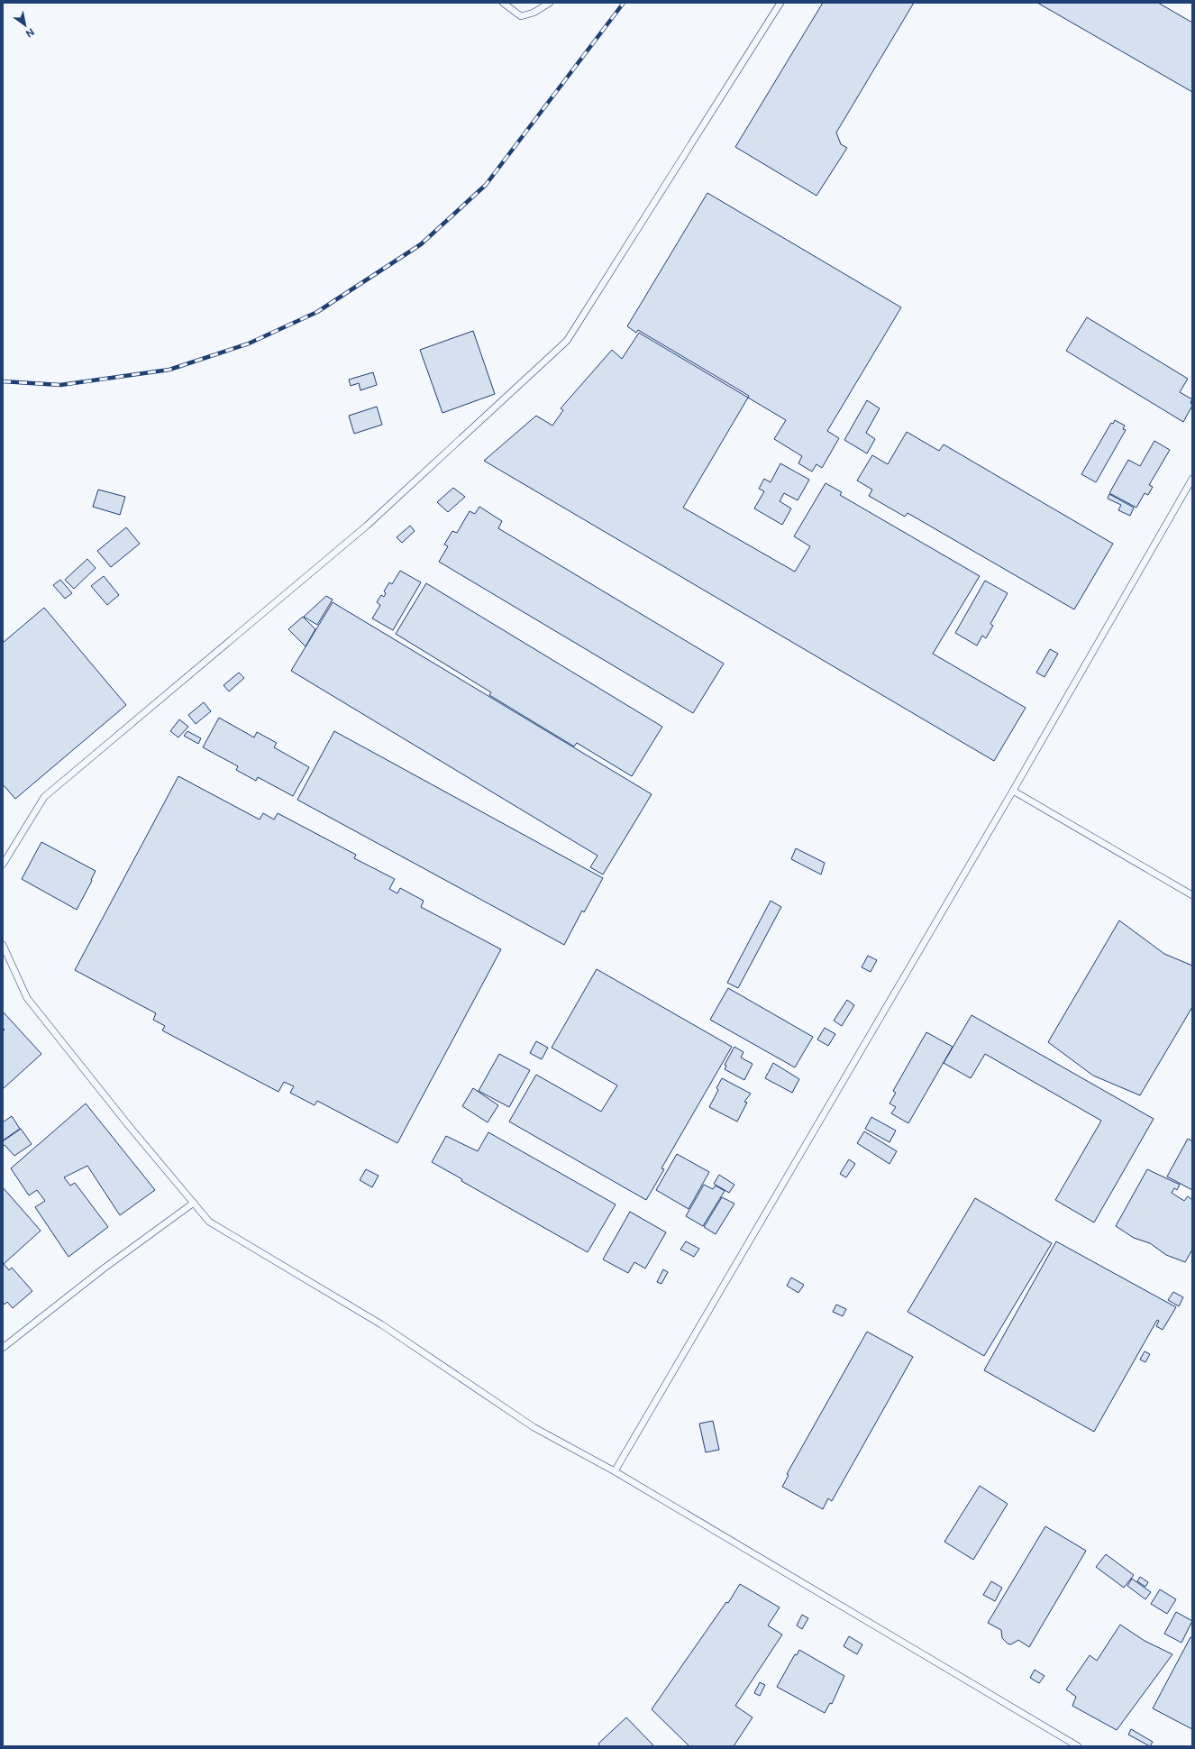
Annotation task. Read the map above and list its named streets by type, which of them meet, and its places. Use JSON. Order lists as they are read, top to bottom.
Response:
{
  "north": "bottom right"
}
